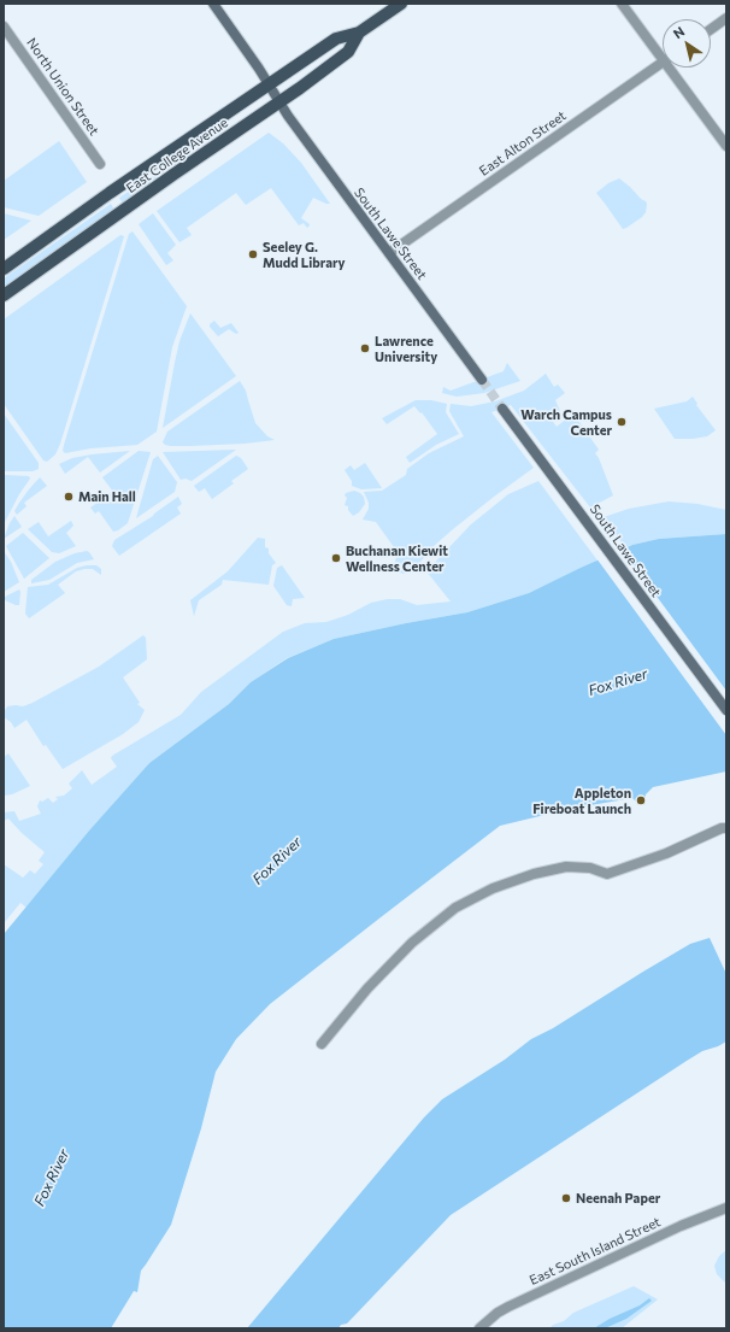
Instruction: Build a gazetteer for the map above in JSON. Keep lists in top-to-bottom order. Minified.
{"streets":{"main road":["East College Avenue","South Lawe Street"],"street":["North Union Street","East Alton Street","East South Island Street"]},"crossings":[["East Alton Street","South Lawe Street"],["East College Avenue","South Lawe Street"]],"water":["Fox River"],"places":["Seeley G. Mudd Library","Lawrence University","Warch Campus Center","Main Hall","Buchanan Kiewit Wellness Center","Appleton Fireboat Launch","Neenah Paper"],"north":"top left"}
